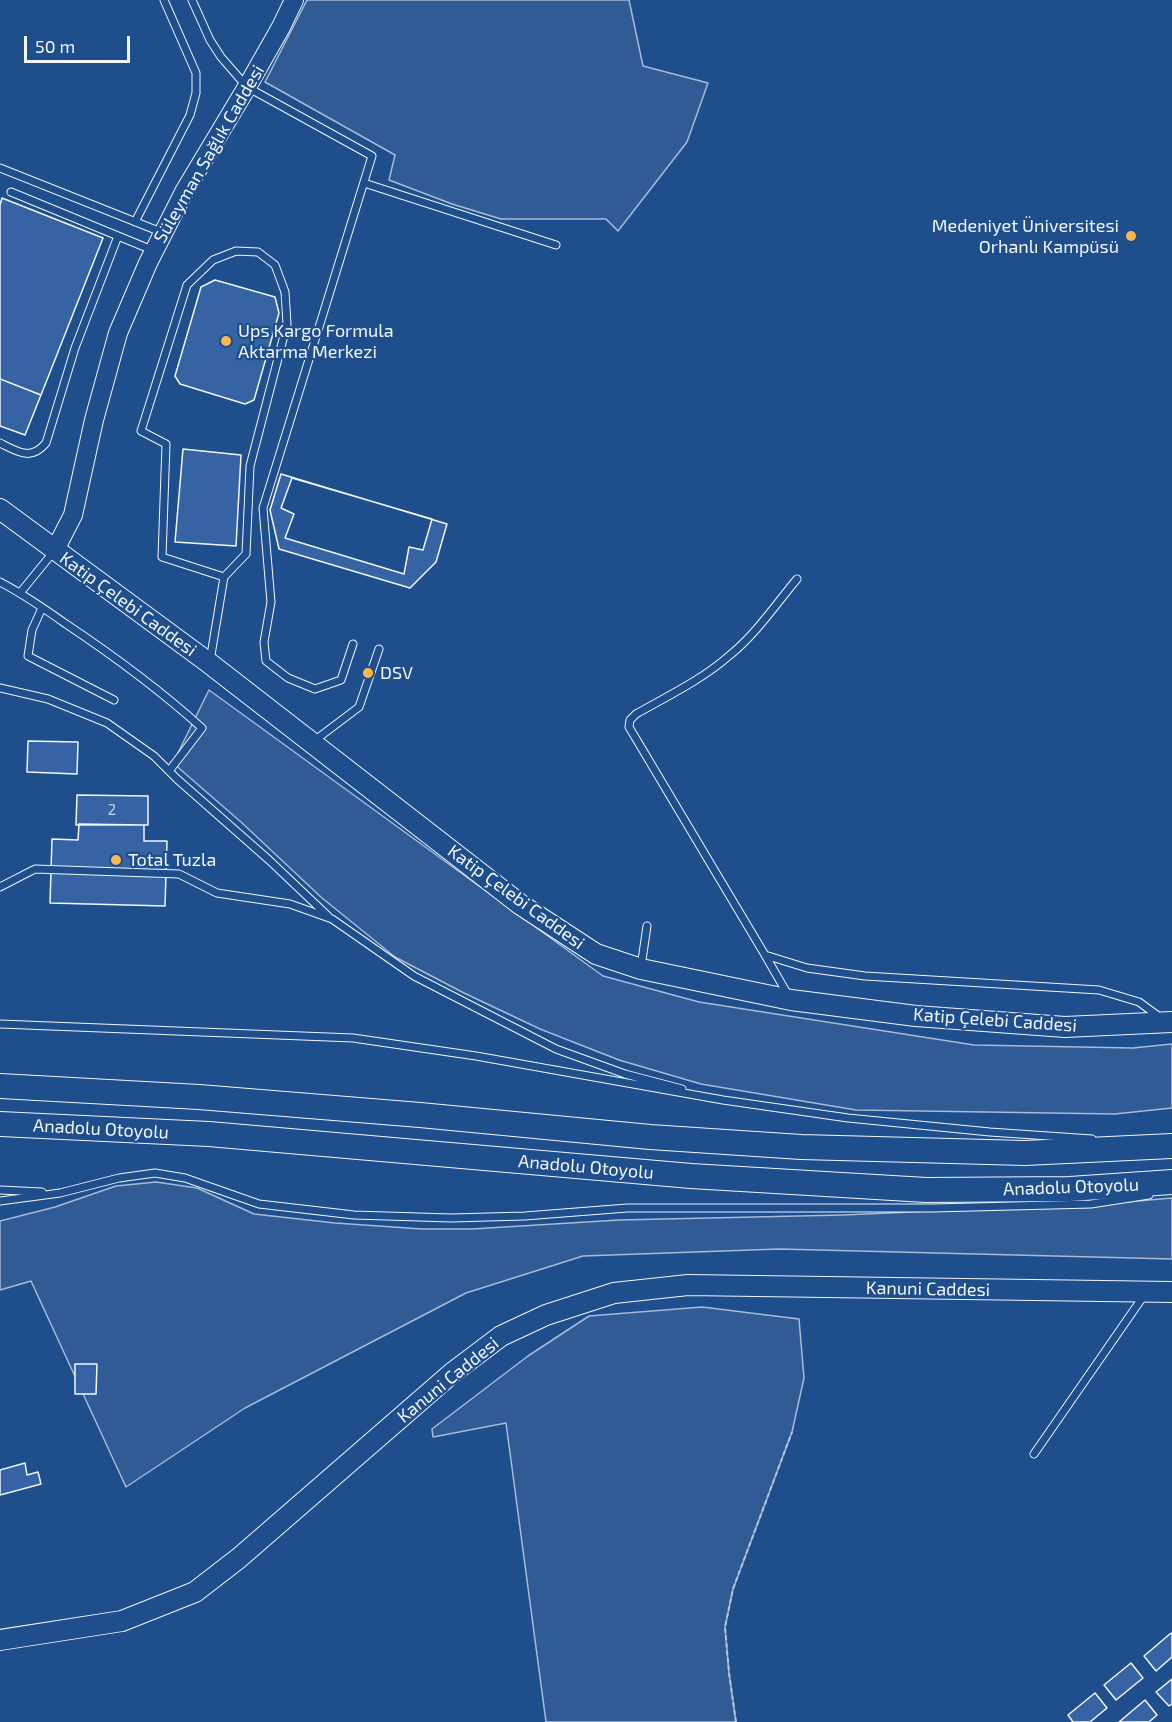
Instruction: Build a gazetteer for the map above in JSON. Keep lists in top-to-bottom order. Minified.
{"streets":{"highway":["Anadolu Otoyolu"],"main road":["Katip Çelebi Caddesi","Kanuni Caddesi"],"street":["Süleyman Sağlık Caddesi"]},"crossings":[["Süleyman Sağlık Caddesi","Katip Çelebi Caddesi"]],"places":["Medeniyet Üniversitesi Orhanlı Kampüsü","Ups Kargo Formula Aktarma Merkezi","DSV","Total Tuzla"],"house_numbers":["2"],"scale_bar":"50 m"}
